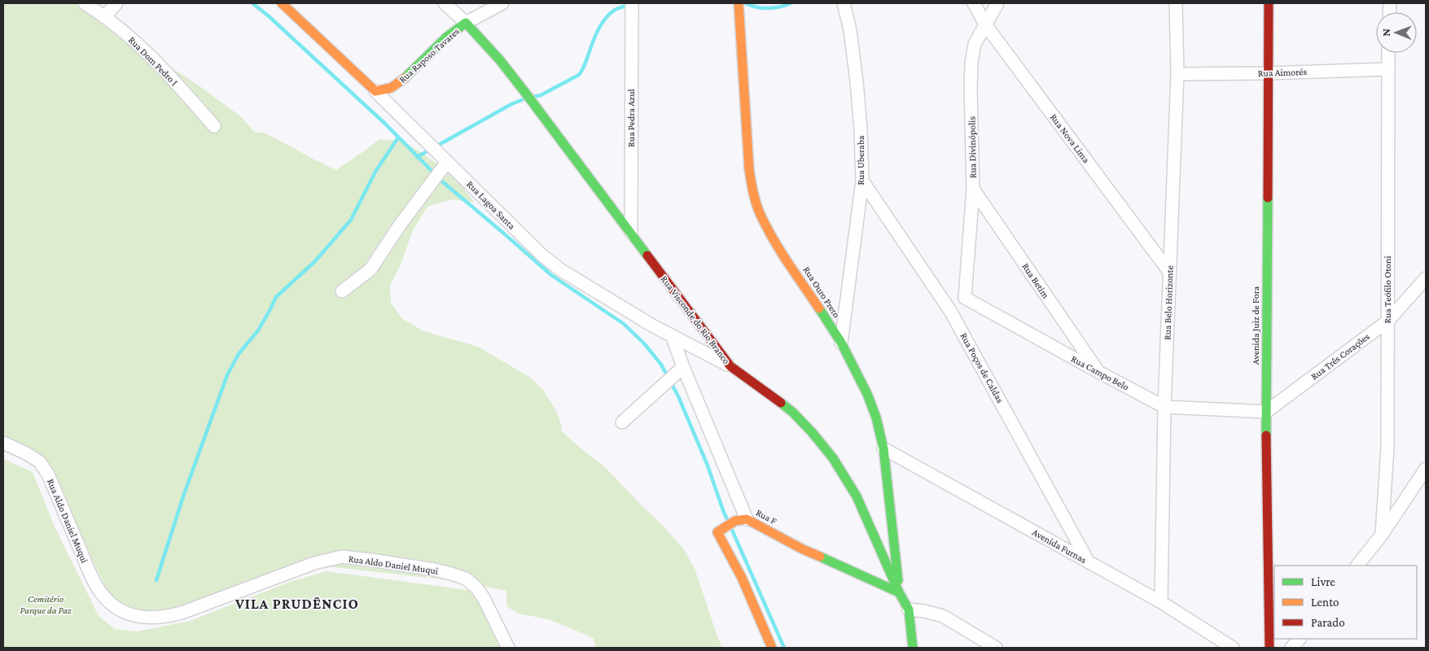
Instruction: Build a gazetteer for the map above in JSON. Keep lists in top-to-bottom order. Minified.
{"streets":{"street":["Rua Raposo Tavares","Rua Dom Pedro I","Rua Aimorés","Rua Pedra Azul","Rua Nova Lima","Rua Divinópolis","Rua Uberaba","Rua Lagoa Santa","Rua Betim","Rua Teófilo Otoni","Rua Ouro Preto","Rua Belo Horizonte","Rua Visconde do Rio Branco","Avenida Juiz de Fora","Rua Três Corações","Rua Poços de Caldas","Rua Campo Belo","Rua F","Rua Aldo Daniel Muqui","Avenida Furnas"]},"crossings":[["Rua Raposo Tavares","Rua Lagoa Santa"],["Rua Raposo Tavares","Rua Visconde do Rio Branco"],["Rua Aimorés","Rua Teófilo Otoni"],["Rua Aimorés","Rua Belo Horizonte"],["Rua Aimorés","Avenida Juiz de Fora"],["Rua Pedra Azul","Rua Visconde do Rio Branco"],["Rua Nova Lima","Rua Divinópolis"],["Rua Nova Lima","Rua Belo Horizonte"],["Rua Divinópolis","Rua Betim"],["Rua Divinópolis","Rua Campo Belo"],["Rua Uberaba","Rua Ouro Preto"],["Rua Uberaba","Rua Poços de Caldas"],["Rua Lagoa Santa","Rua Visconde do Rio Branco"],["Rua Betim","Rua Campo Belo"],["Rua Teófilo Otoni","Rua Três Corações"],["Rua Ouro Preto","Rua Visconde do Rio Branco"],["Rua Ouro Preto","Rua F"],["Rua Ouro Preto","Avenida Furnas"],["Rua Belo Horizonte","Rua Campo Belo"],["Rua Belo Horizonte","Avenida Furnas"],["Rua Visconde do Rio Branco","Rua F"],["Avenida Juiz de Fora","Rua Três Corações"],["Avenida Juiz de Fora","Rua Campo Belo"],["Rua Três Corações","Rua Campo Belo"],["Rua Poços de Caldas","Avenida Furnas"]],"districts":["VILA PRUDÊNCIO"],"parks":["Cemitério Parque da Paz"],"legend":["Livre","Lento","Parado"],"north":"left"}
